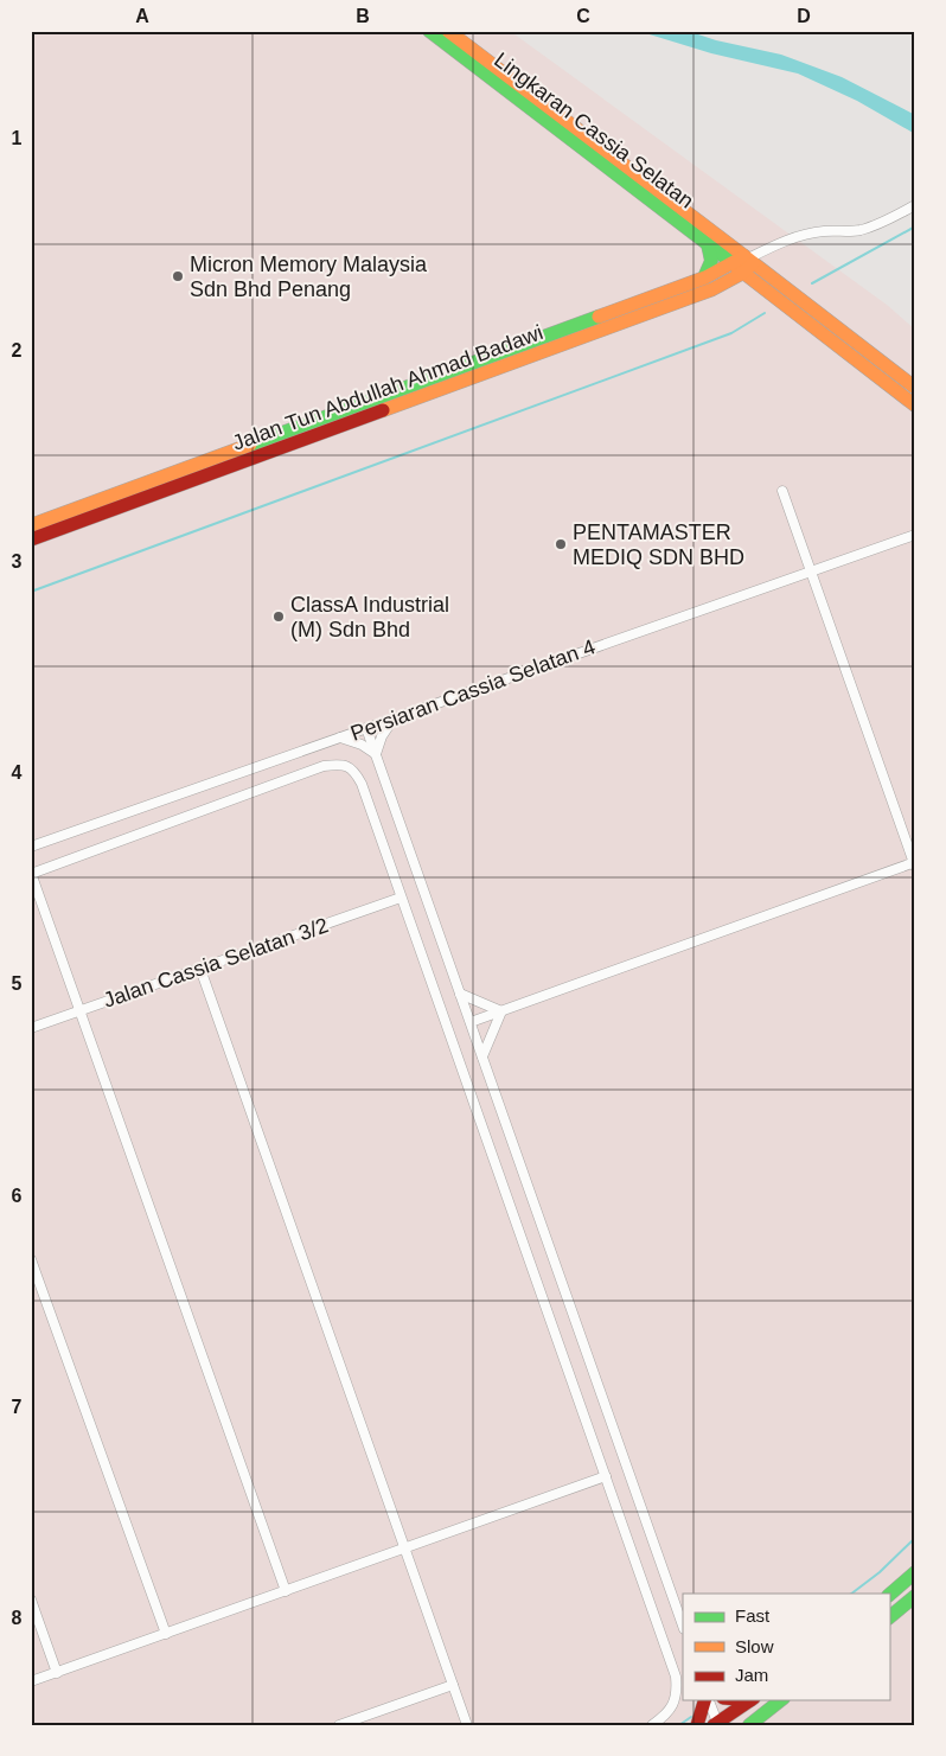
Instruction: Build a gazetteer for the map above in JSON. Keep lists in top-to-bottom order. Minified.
{"streets":{"main road":["Lingkaran Cassia Selatan","Jalan Tun Abdullah Ahmad Badawi"],"street":["Persiaran Cassia Selatan 4","Jalan Cassia Selatan 3/2"]},"crossings":[["Lingkaran Cassia Selatan","Jalan Tun Abdullah Ahmad Badawi"]],"places":["Micron Memory Malaysia Sdn Bhd Penang","PENTAMASTER MEDIQ SDN BHD","ClassA Industrial (M) Sdn Bhd"],"legend":["Fast","Slow","Jam"],"grid":{"columns":["A","B","C","D"],"rows":["1","2","3","4","5","6","7","8"]}}
